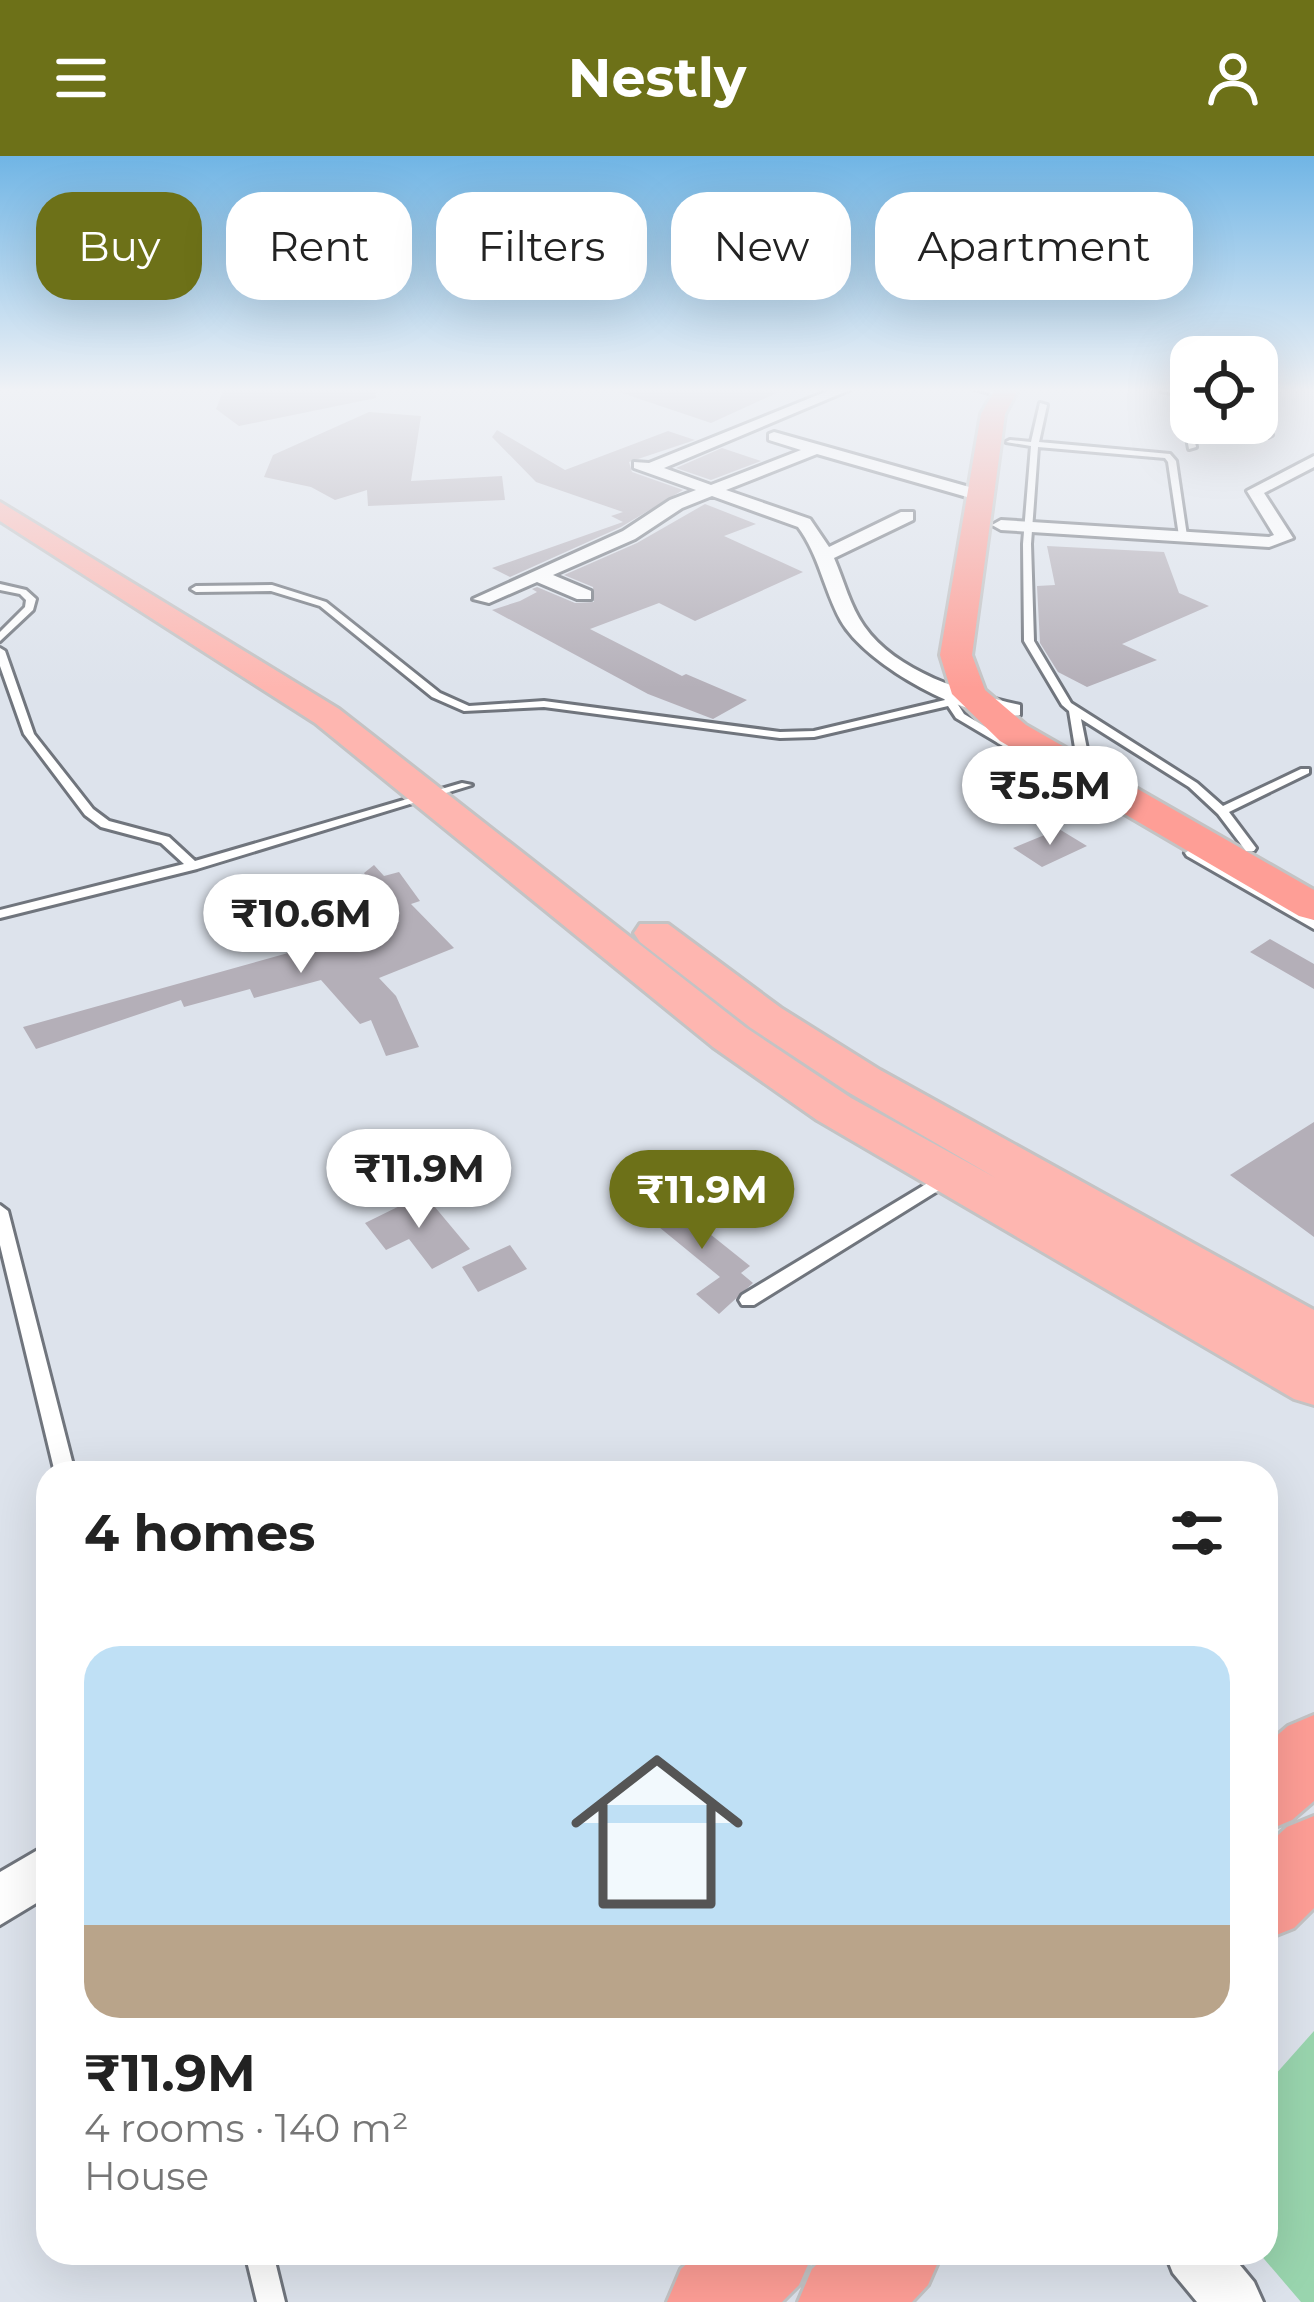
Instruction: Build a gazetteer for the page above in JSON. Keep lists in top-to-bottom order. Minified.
{"page":{"header":"Nestly","chip":["Buy","Rent","Filters","New","Apartment"],"price":["₹5.5M","₹10.6M","₹11.9M","₹11.9M"],"heading":"4 homes","list":[{"name":"₹11.9M","note":"4 rooms · 140 m² · House"}]}}
